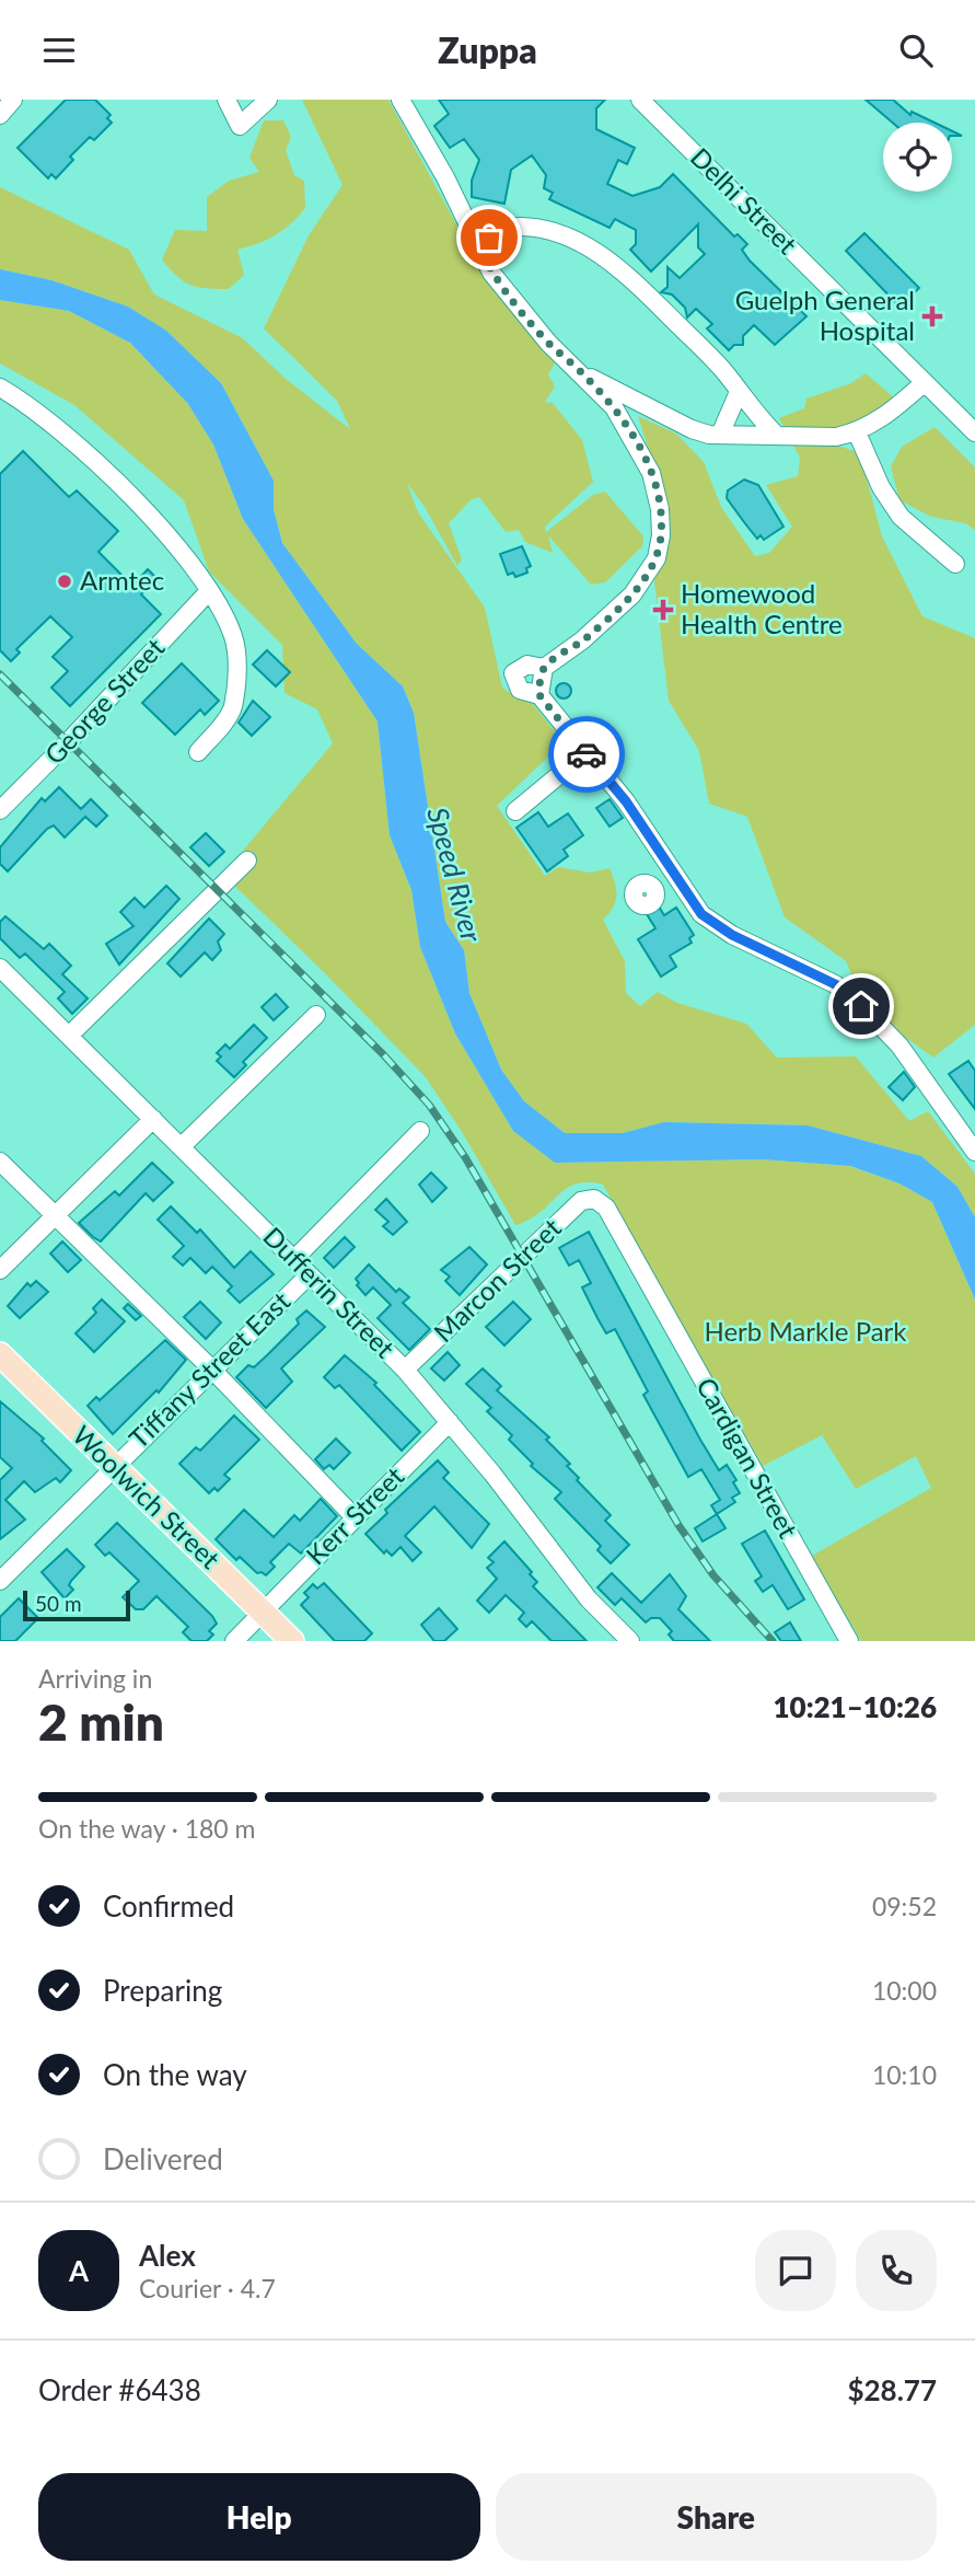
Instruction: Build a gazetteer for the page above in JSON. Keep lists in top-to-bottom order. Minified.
{"streets":{"main road":["Woolwich Street"],"street":["Delhi Street","George Street","Marcon Street","Dufferin Street","Tiffany Street East","Cardigan Street","Kerr Street"]},"crossings":[["Marcon Street","Dufferin Street"],["Marcon Street","Cardigan Street"],["Dufferin Street","Tiffany Street East"],["Dufferin Street","Kerr Street"],["Tiffany Street East","Woolwich Street"],["Woolwich Street","Kerr Street"]],"water":["Speed River"],"parks":["Herb Markle Park"],"places":{"health":["Guelph General Hospital","Homewood Health Centre"],"other":["Armtec"]},"scale_bar":"50 m","page":{"header":"Zuppa","scale":"50 m","heading":["2 min","Arriving in","10:21–10:26"],"panel":["Alex","Courier · 4.7","Order #6438","$28.77"],"bar":"On the way · 180 m","list":[["Confirmed","09:52"],["Preparing","10:00"],["On the way","10:10"],"Delivered"],"round":"A","buttons":["Help","Share"]}}
